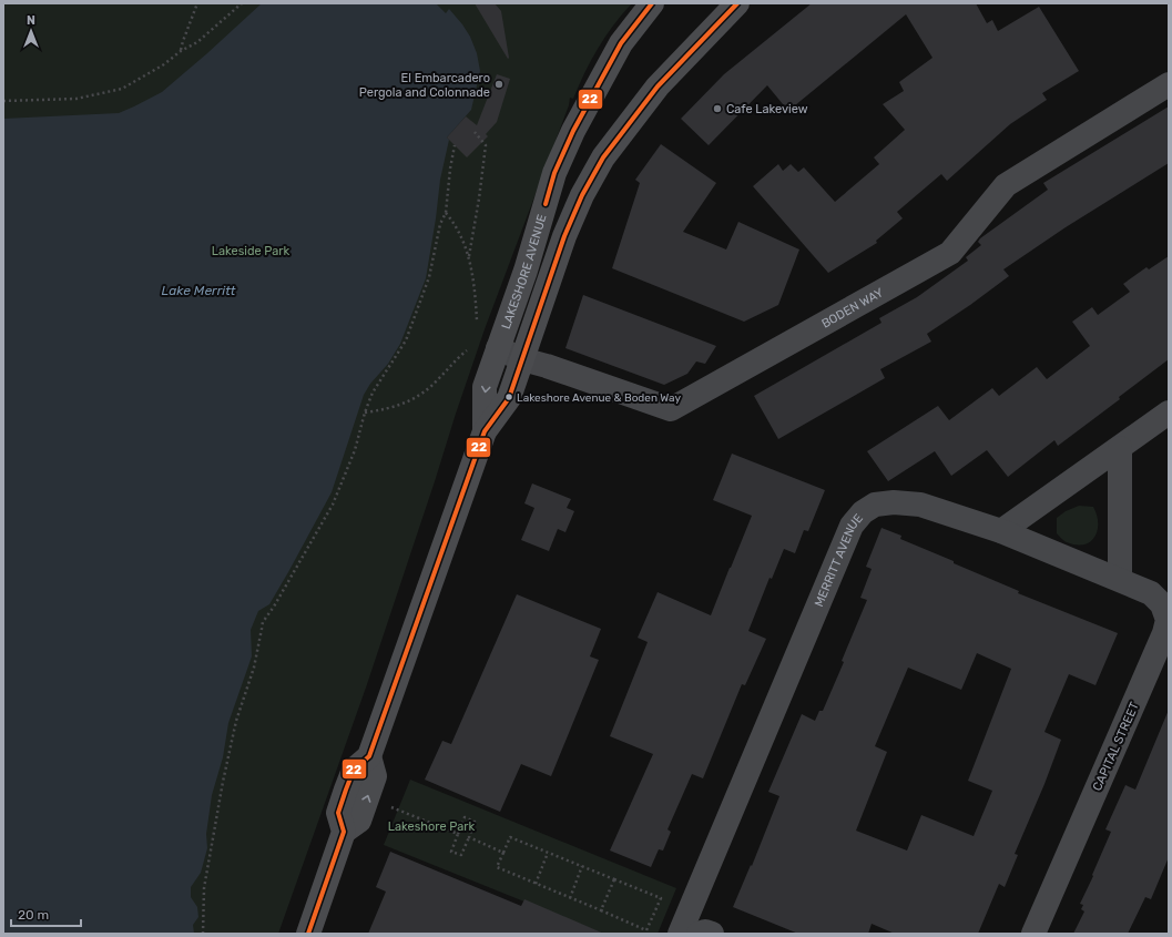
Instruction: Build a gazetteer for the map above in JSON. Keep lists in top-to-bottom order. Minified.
{"streets":{"main road":["LAKESHORE AVENUE"],"street":["BODEN WAY","MERRITT AVENUE","CAPITAL STREET"]},"crossings":[["LAKESHORE AVENUE","BODEN WAY"],["MERRITT AVENUE","CAPITAL STREET"]],"water":["Lake Merritt"],"parks":["Lakeside Park","Lakeshore Park"],"places":["El Embarcadero Pergola and Colonnade","Cafe Lakeview","Lakeshore Avenue & Boden Way"],"lines":["transit line 22"],"scale_bar":"20 m","north":"top"}
